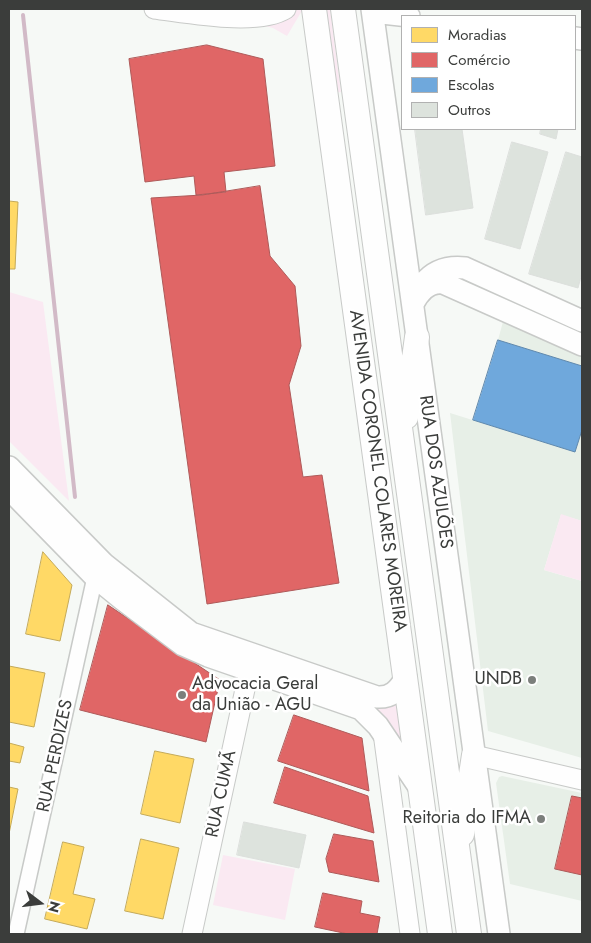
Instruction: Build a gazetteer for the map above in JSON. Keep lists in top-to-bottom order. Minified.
{"streets":{"main road":["AVENIDA CORONEL COLARES MOREIRA","RUA DOS AZULÕES"],"street":["RUA PERDIZES","RUA CUMÃ"]},"places":["UNDB","Advocacia Geral da União - AGU","Reitoria do IFMA"],"legend":["Moradias","Comércio","Escolas","Outros"],"north":"right"}
